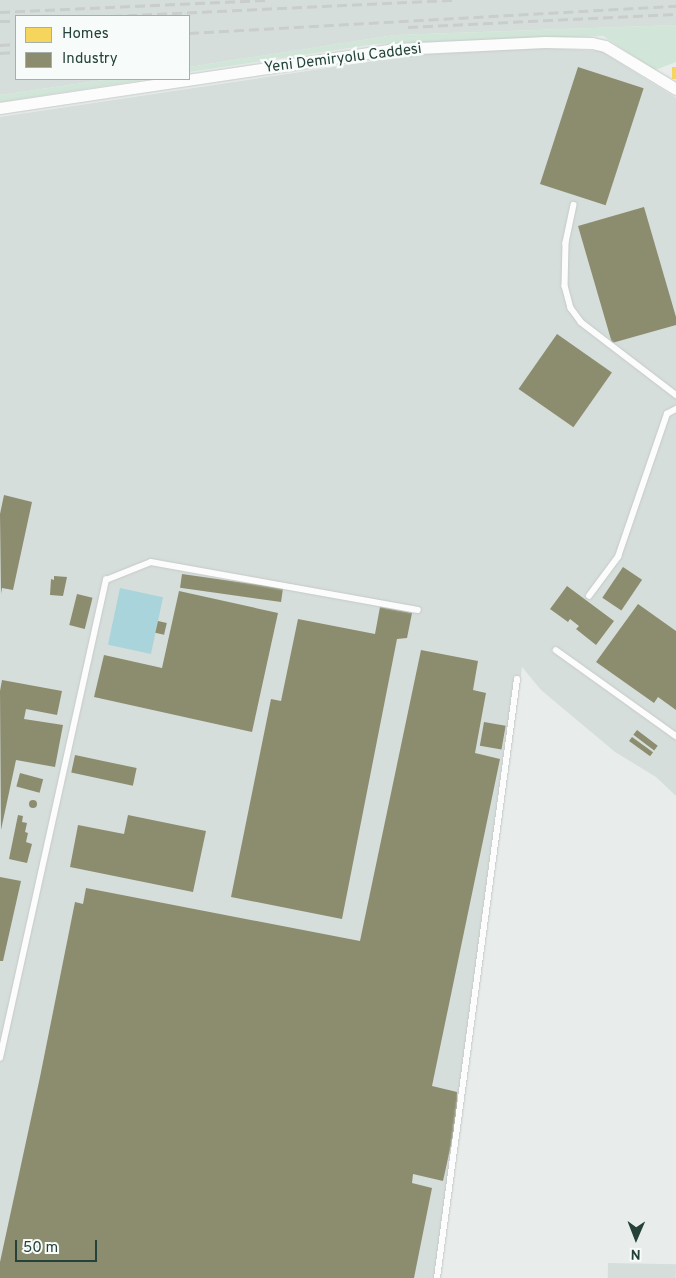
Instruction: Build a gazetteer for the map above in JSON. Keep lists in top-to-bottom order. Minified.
{"streets":{"street":["Yeni Demiryolu Caddesi"]},"legend":["Homes","Industry"],"scale_bar":"50 m","north":"bottom"}
